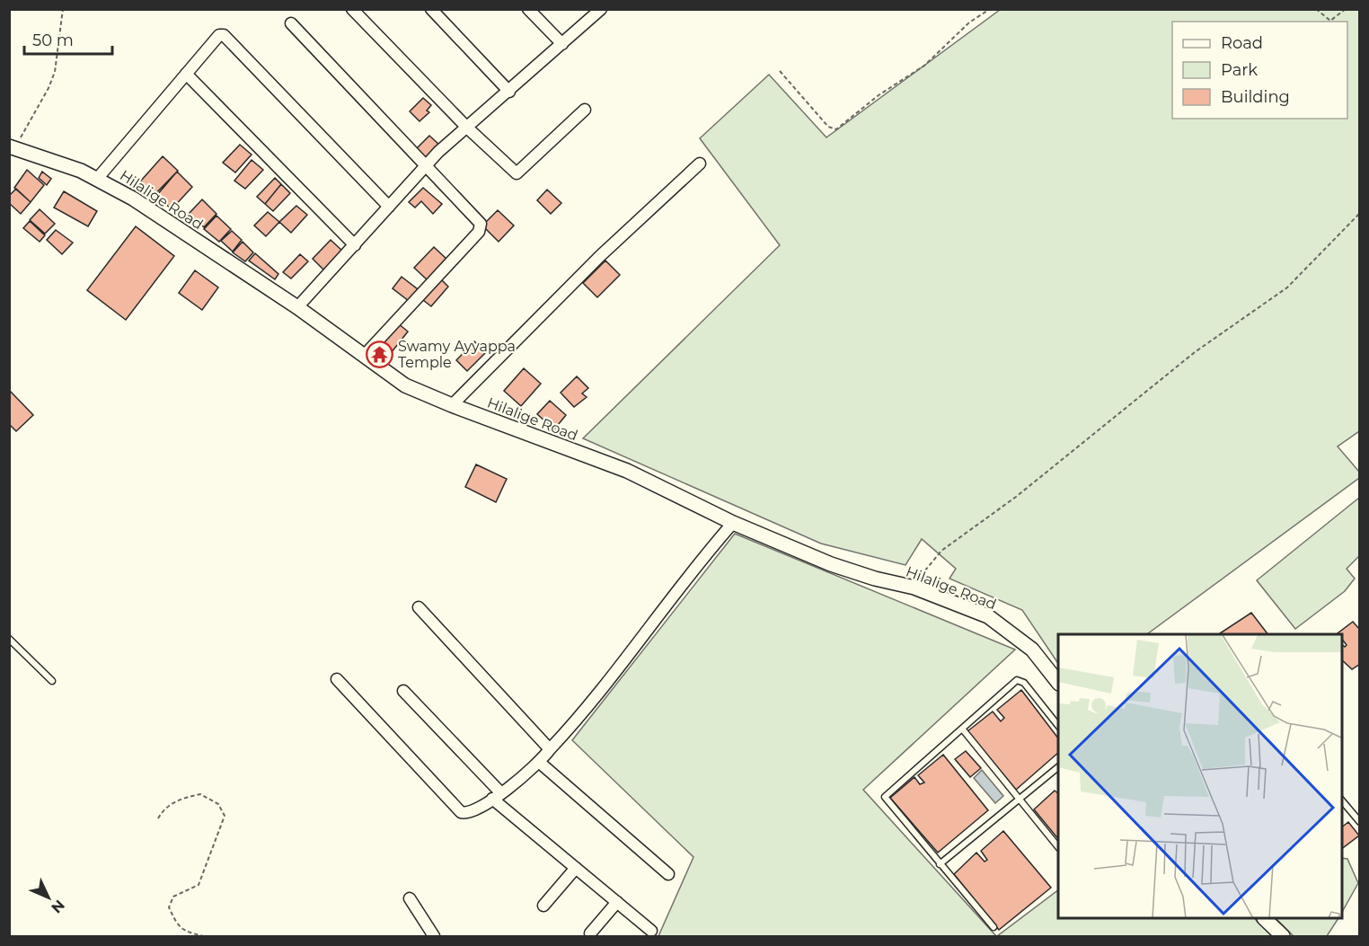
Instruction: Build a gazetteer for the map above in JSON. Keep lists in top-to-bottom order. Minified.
{"streets":{"street":["Hilalige Road"]},"places":{"temple":["Swamy Ayyappa Temple"]},"legend":["Road","Park","Building"],"scale_bar":"50 m","north":"bottom right"}
